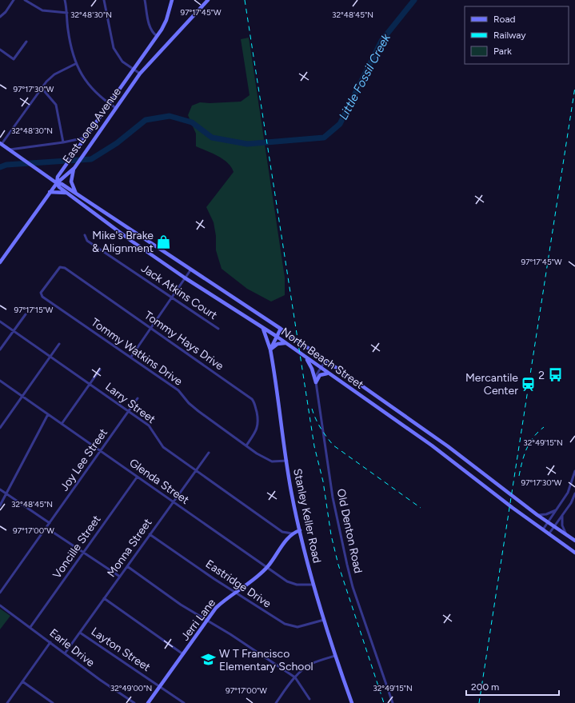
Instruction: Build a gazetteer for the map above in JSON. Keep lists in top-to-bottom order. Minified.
{"streets":{"main road":["East Long Avenue","North Beach Street","Stanley Keller Road","Jerri Lane"],"street":["Jack Atkins Court","Tommy Hays Drive","Tommy Watkins Drive","Larry Street","Joy Lee Street","Glenda Street","Old Denton Road","Voncille Street","Monna Street","Eastridge Drive","Earle Drive","Layton Street"]},"crossings":[["East Long Avenue","North Beach Street"],["Tommy Hays Drive","Tommy Watkins Drive"],["Tommy Watkins Drive","Stanley Keller Road"],["North Beach Street","Stanley Keller Road"],["North Beach Street","Old Denton Road"],["Larry Street","Joy Lee Street"],["Larry Street","Monna Street"],["Larry Street","Jerri Lane"],["Joy Lee Street","Glenda Street"],["Glenda Street","Stanley Keller Road"],["Glenda Street","Voncille Street"],["Glenda Street","Monna Street"],["Glenda Street","Jerri Lane"],["Stanley Keller Road","Eastridge Drive"],["Voncille Street","Earle Drive"],["Monna Street","Eastridge Drive"],["Monna Street","Earle Drive"],["Monna Street","Layton Street"],["Eastridge Drive","Jerri Lane"],["Jerri Lane","Layton Street"]],"water":["Little Fossil Creek"],"places":{"shop":["Mike's Brake & Alignment"],"bus stop":["2"],"station":["Mercantile Center"],"school or university":["W T Francisco Elementary School"]},"legend":["Road","Railway","Park"],"scale_bar":"200 m","coordinates":["97°17'45\"W","32°48'30\"N","32°48'45\"N","97°17'30\"W","97°17'15\"W","32°49'15\"N","97°17'00\"W","32°49'00\"N"]}
